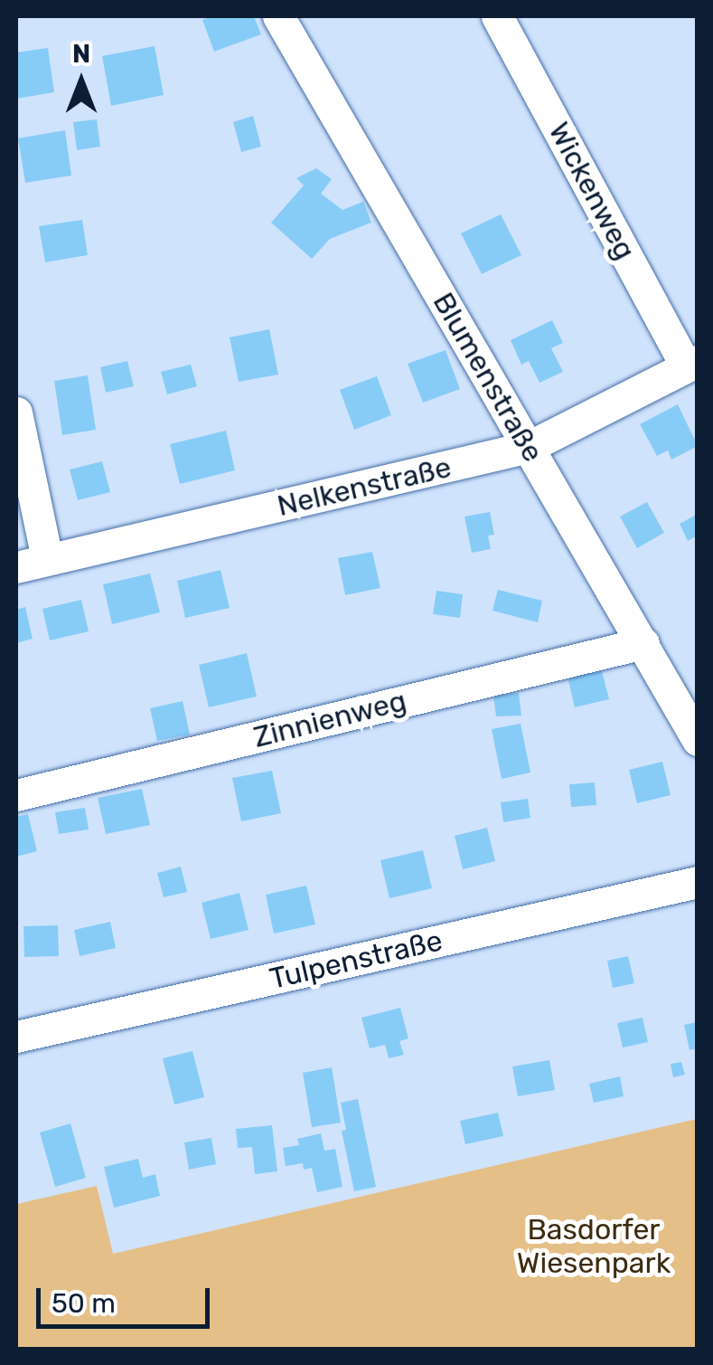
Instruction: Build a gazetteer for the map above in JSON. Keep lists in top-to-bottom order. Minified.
{"streets":{"street":["Wickenweg","Blumenstraße","Nelkenstraße","Zinnienweg","Tulpenstraße"]},"crossings":[["Wickenweg","Nelkenstraße"],["Blumenstraße","Nelkenstraße"],["Blumenstraße","Zinnienweg"]],"parks":["Basdorfer Wiesenpark"],"scale_bar":"50 m","north":"top"}
